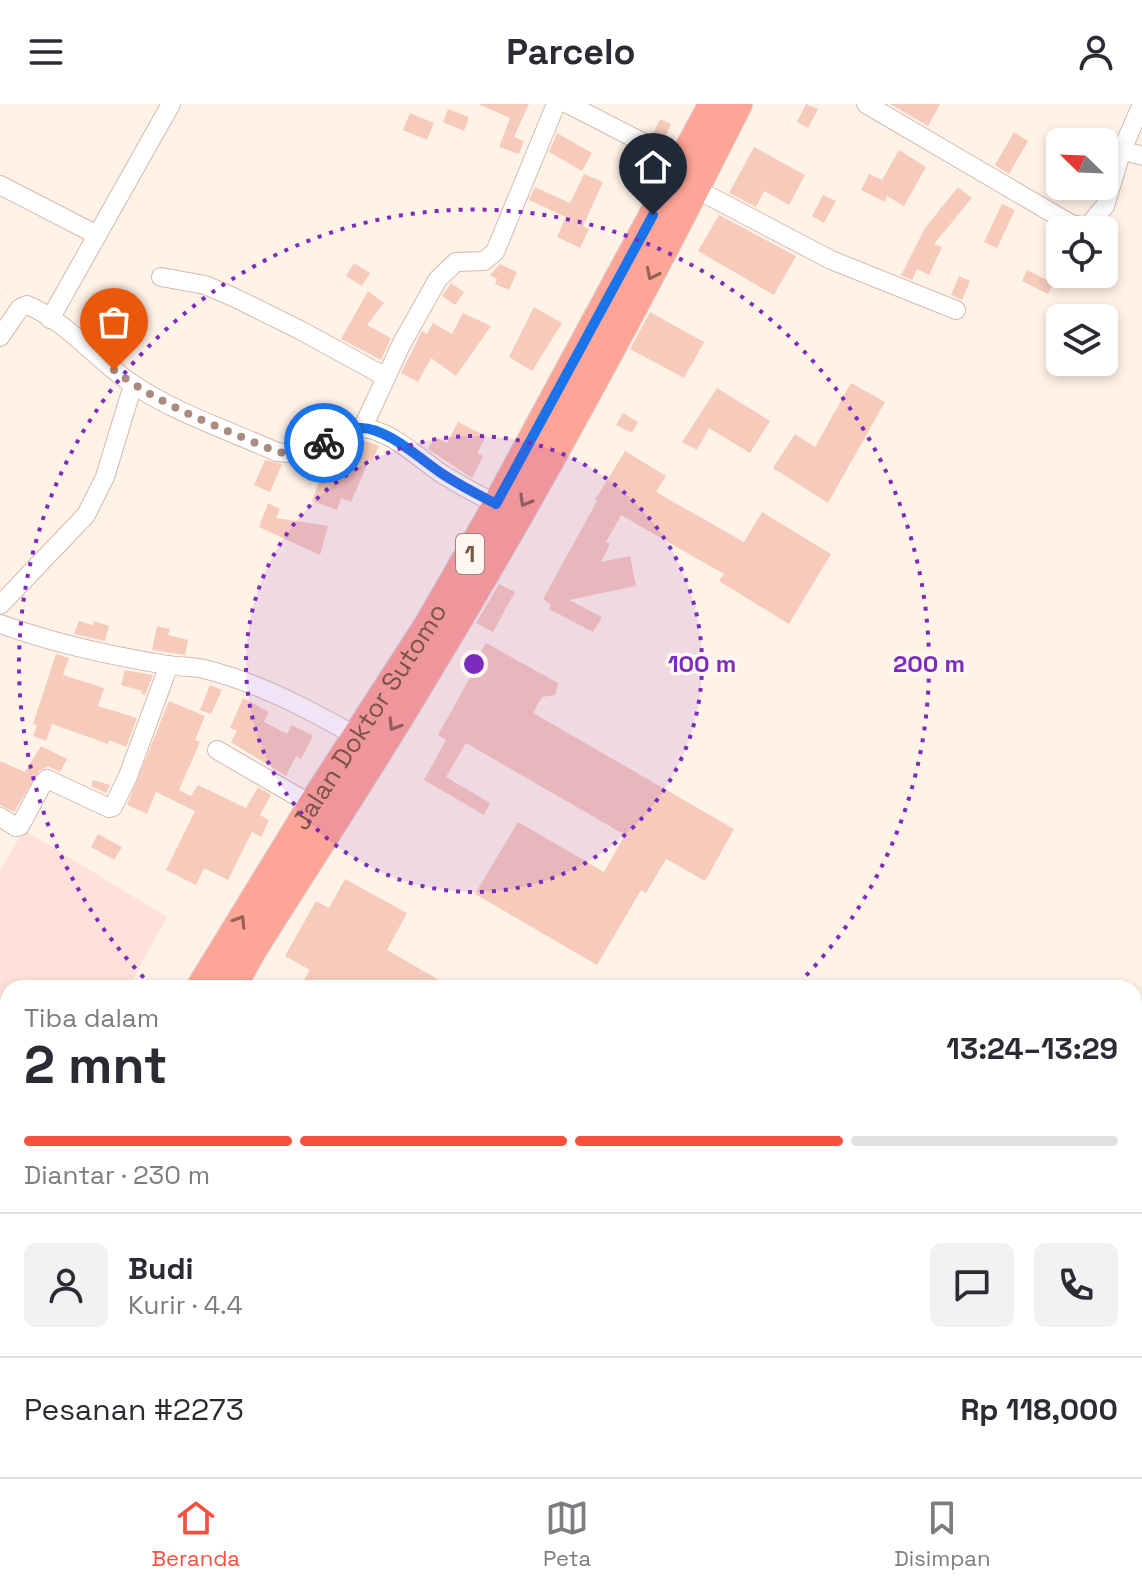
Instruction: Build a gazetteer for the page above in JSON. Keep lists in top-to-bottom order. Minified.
{"streets":{"highway":["1","Jalan Doktor Sutomo"]},"north":"top left","page":{"header":"Parcelo","heading":["2 mnt","Tiba dalam","13:24–13:29"],"panel":["Budi","Kurir · 4.4","Pesanan #2273","Rp 118,000"],"bar":"Diantar · 230 m","tabs":["Beranda","Peta","Disimpan"]},"rings":["100 m","200 m"]}
